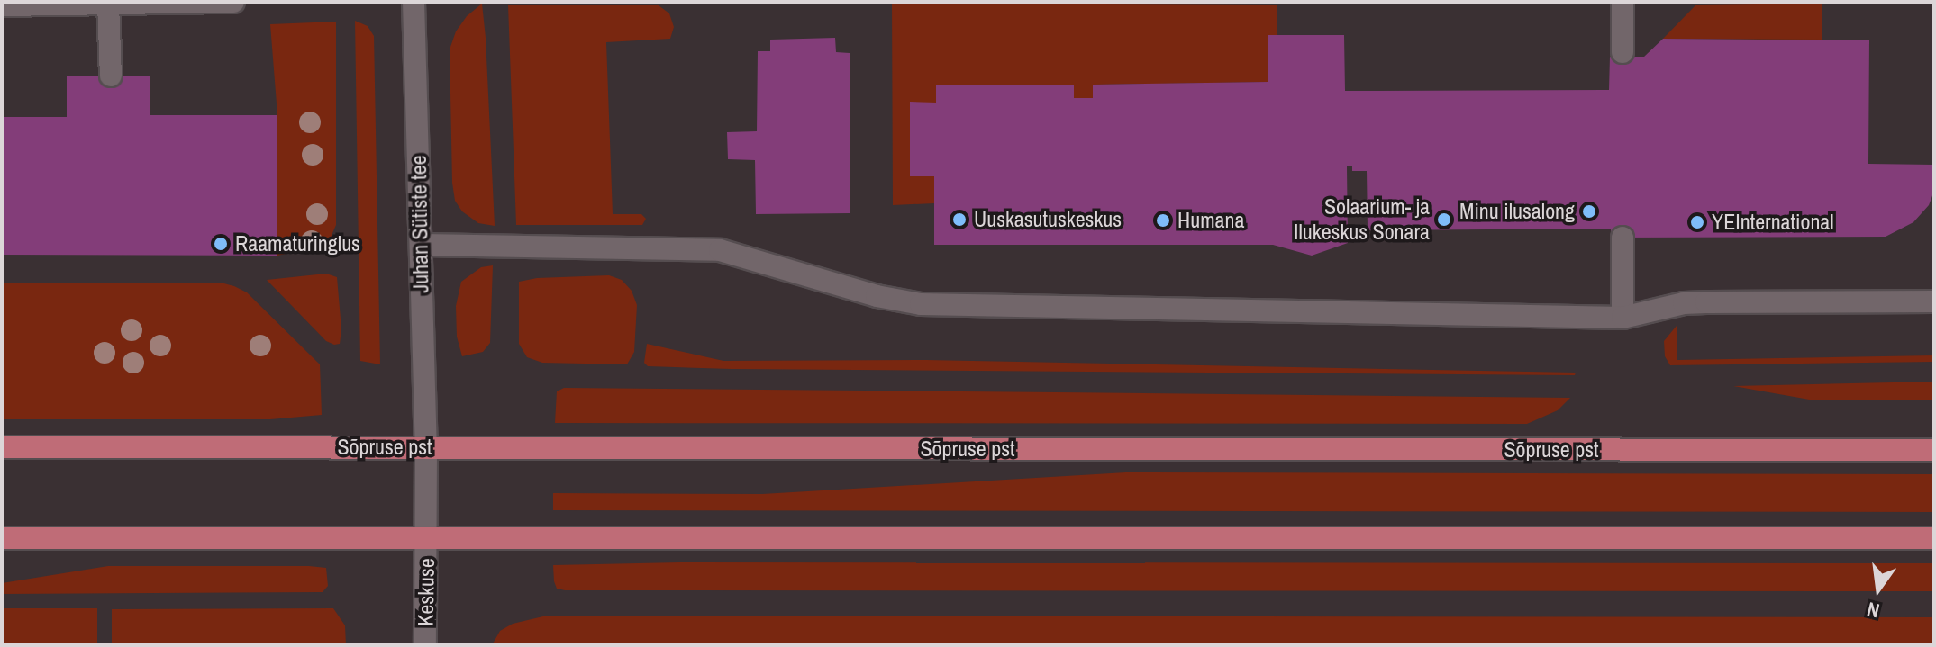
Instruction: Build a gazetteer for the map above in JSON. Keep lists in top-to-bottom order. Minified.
{"streets":{"main road":["Sõpruse pst"],"street":["Juhan Sütiste tee","Keskuse"]},"crossings":[["Juhan Sütiste tee","Sõpruse pst"],["Juhan Sütiste tee","Keskuse"]],"places":["Minu ilusalong","Uuskasutuskeskus","Solaarium- ja Ilukeskus Sonara","Humana","YEInternational","Raamaturinglus"],"north":"bottom"}
